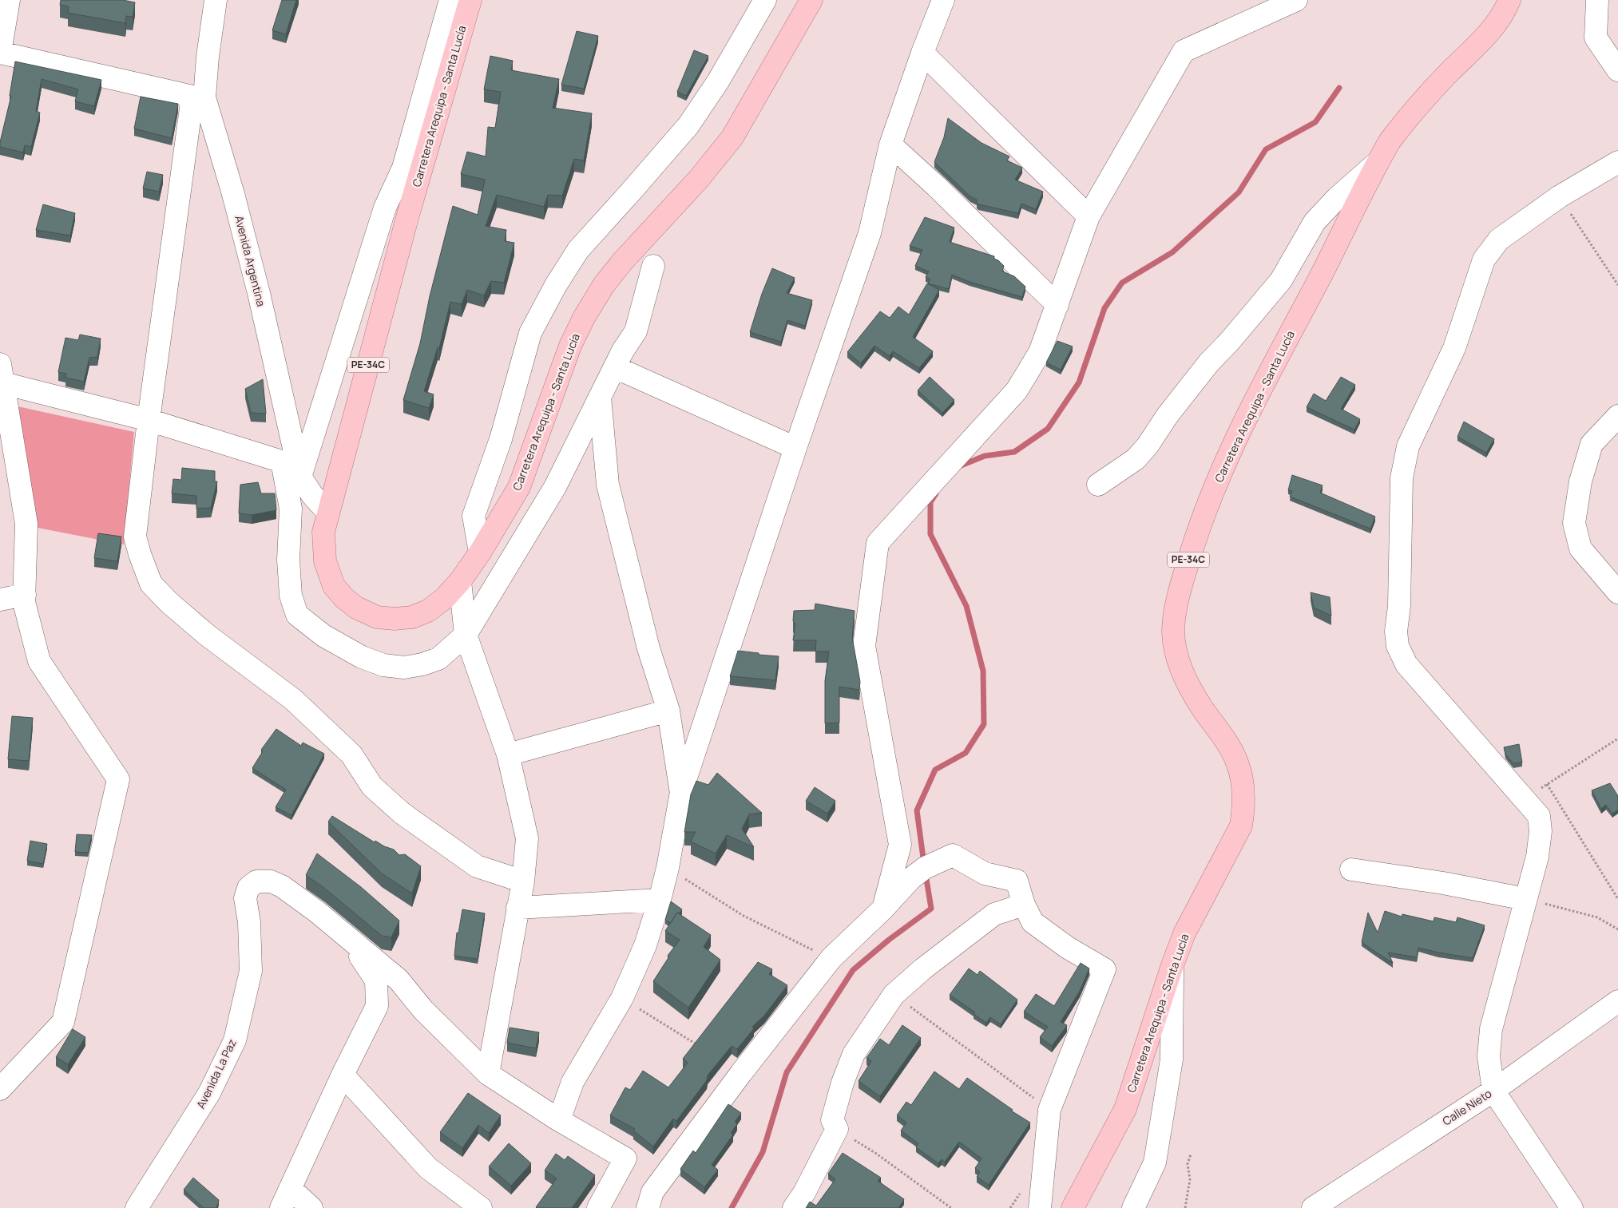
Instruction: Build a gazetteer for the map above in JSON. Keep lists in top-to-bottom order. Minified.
{"streets":{"main road":["Carretera Arequipa - Santa Lucía","PE-34C"],"street":["Avenida Argentina","Avenida La Paz","Calle Nieto"]},"crossings":[["Carretera Arequipa - Santa Lucía","Avenida Argentina"]]}
